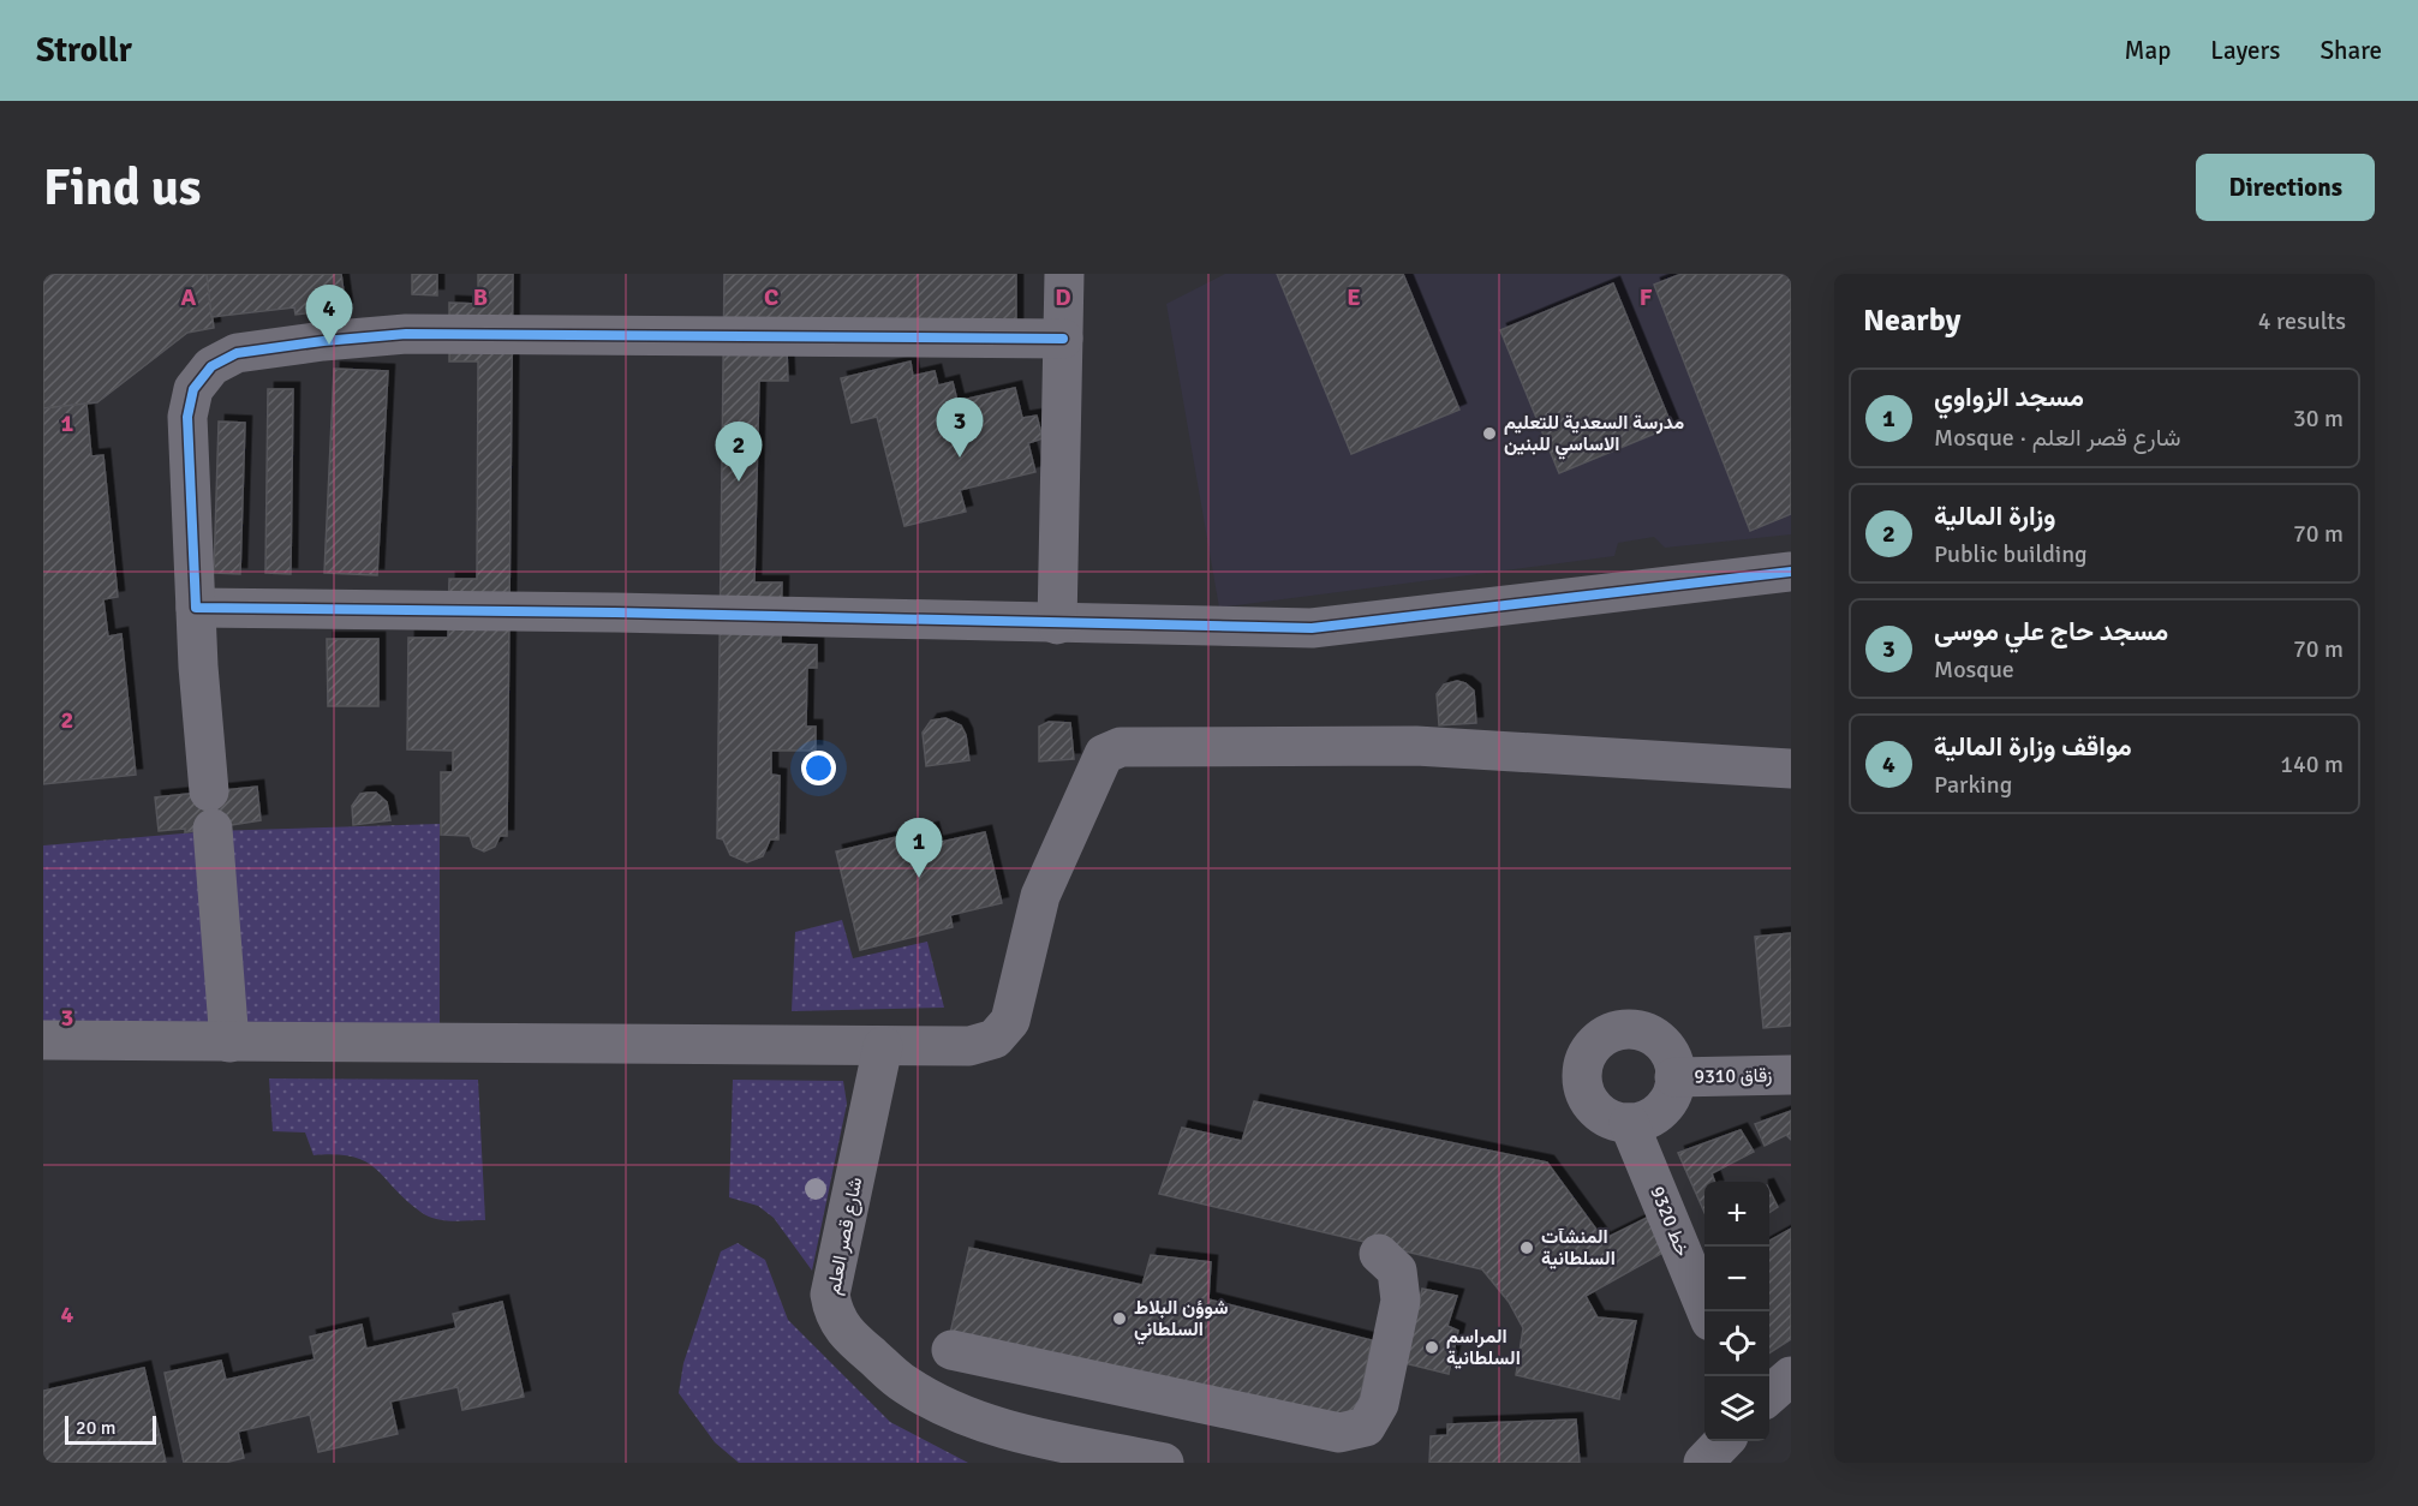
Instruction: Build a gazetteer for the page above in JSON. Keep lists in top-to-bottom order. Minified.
{"streets":{"street":["زقاق 9310","9320 خط","شارع قصر العلم"]},"crossings":[["زقاق 9310","9320 خط"]],"places":["مدرسة السعدية للتعليم الاساسي للبنين","المنشآت السلطانية","شوؤن البلاط السلطاني","المراسم السلطانية"],"scale_bar":"20 m","page":{"header":"Strollr","nav":["Map","Layers","Share"],"buttons":"Directions","title":"Find us","heading":["Nearby","4 results"],"pins":["4","3","2","1"],"list":[{"mark":"1","name":"مسجد الزواوي","note":"Mosque · شارع قصر العلم","value":"30 m"},{"mark":"2","name":"وزارة المالية","note":"Public building","value":"70 m"},{"mark":"3","name":"مسجد حاج علي موسى","note":"Mosque","value":"70 m"},{"mark":"4","name":"َمواقف وزارة المالية","note":"Parking","value":"140 m"}],"map_buttons":["+","−"],"scale":"20 m"},"grid":{"columns":["A","B","C","D","E","F"],"rows":["1","2","3","4"]}}
